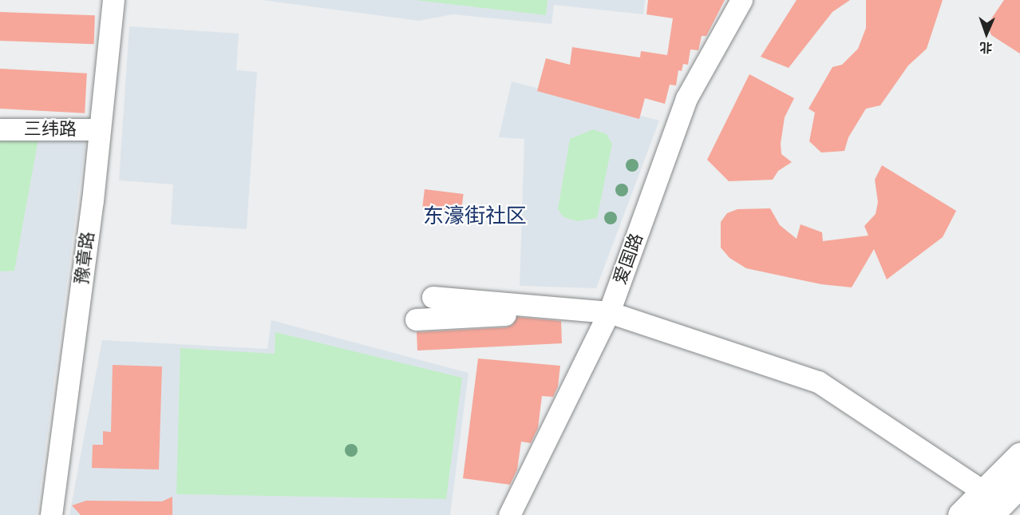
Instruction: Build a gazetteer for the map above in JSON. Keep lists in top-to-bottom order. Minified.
{"streets":{"street":["三纬路","豫章路","爱国路"]},"crossings":[["三纬路","豫章路"]],"districts":["东濠街社区"],"north":"bottom"}
